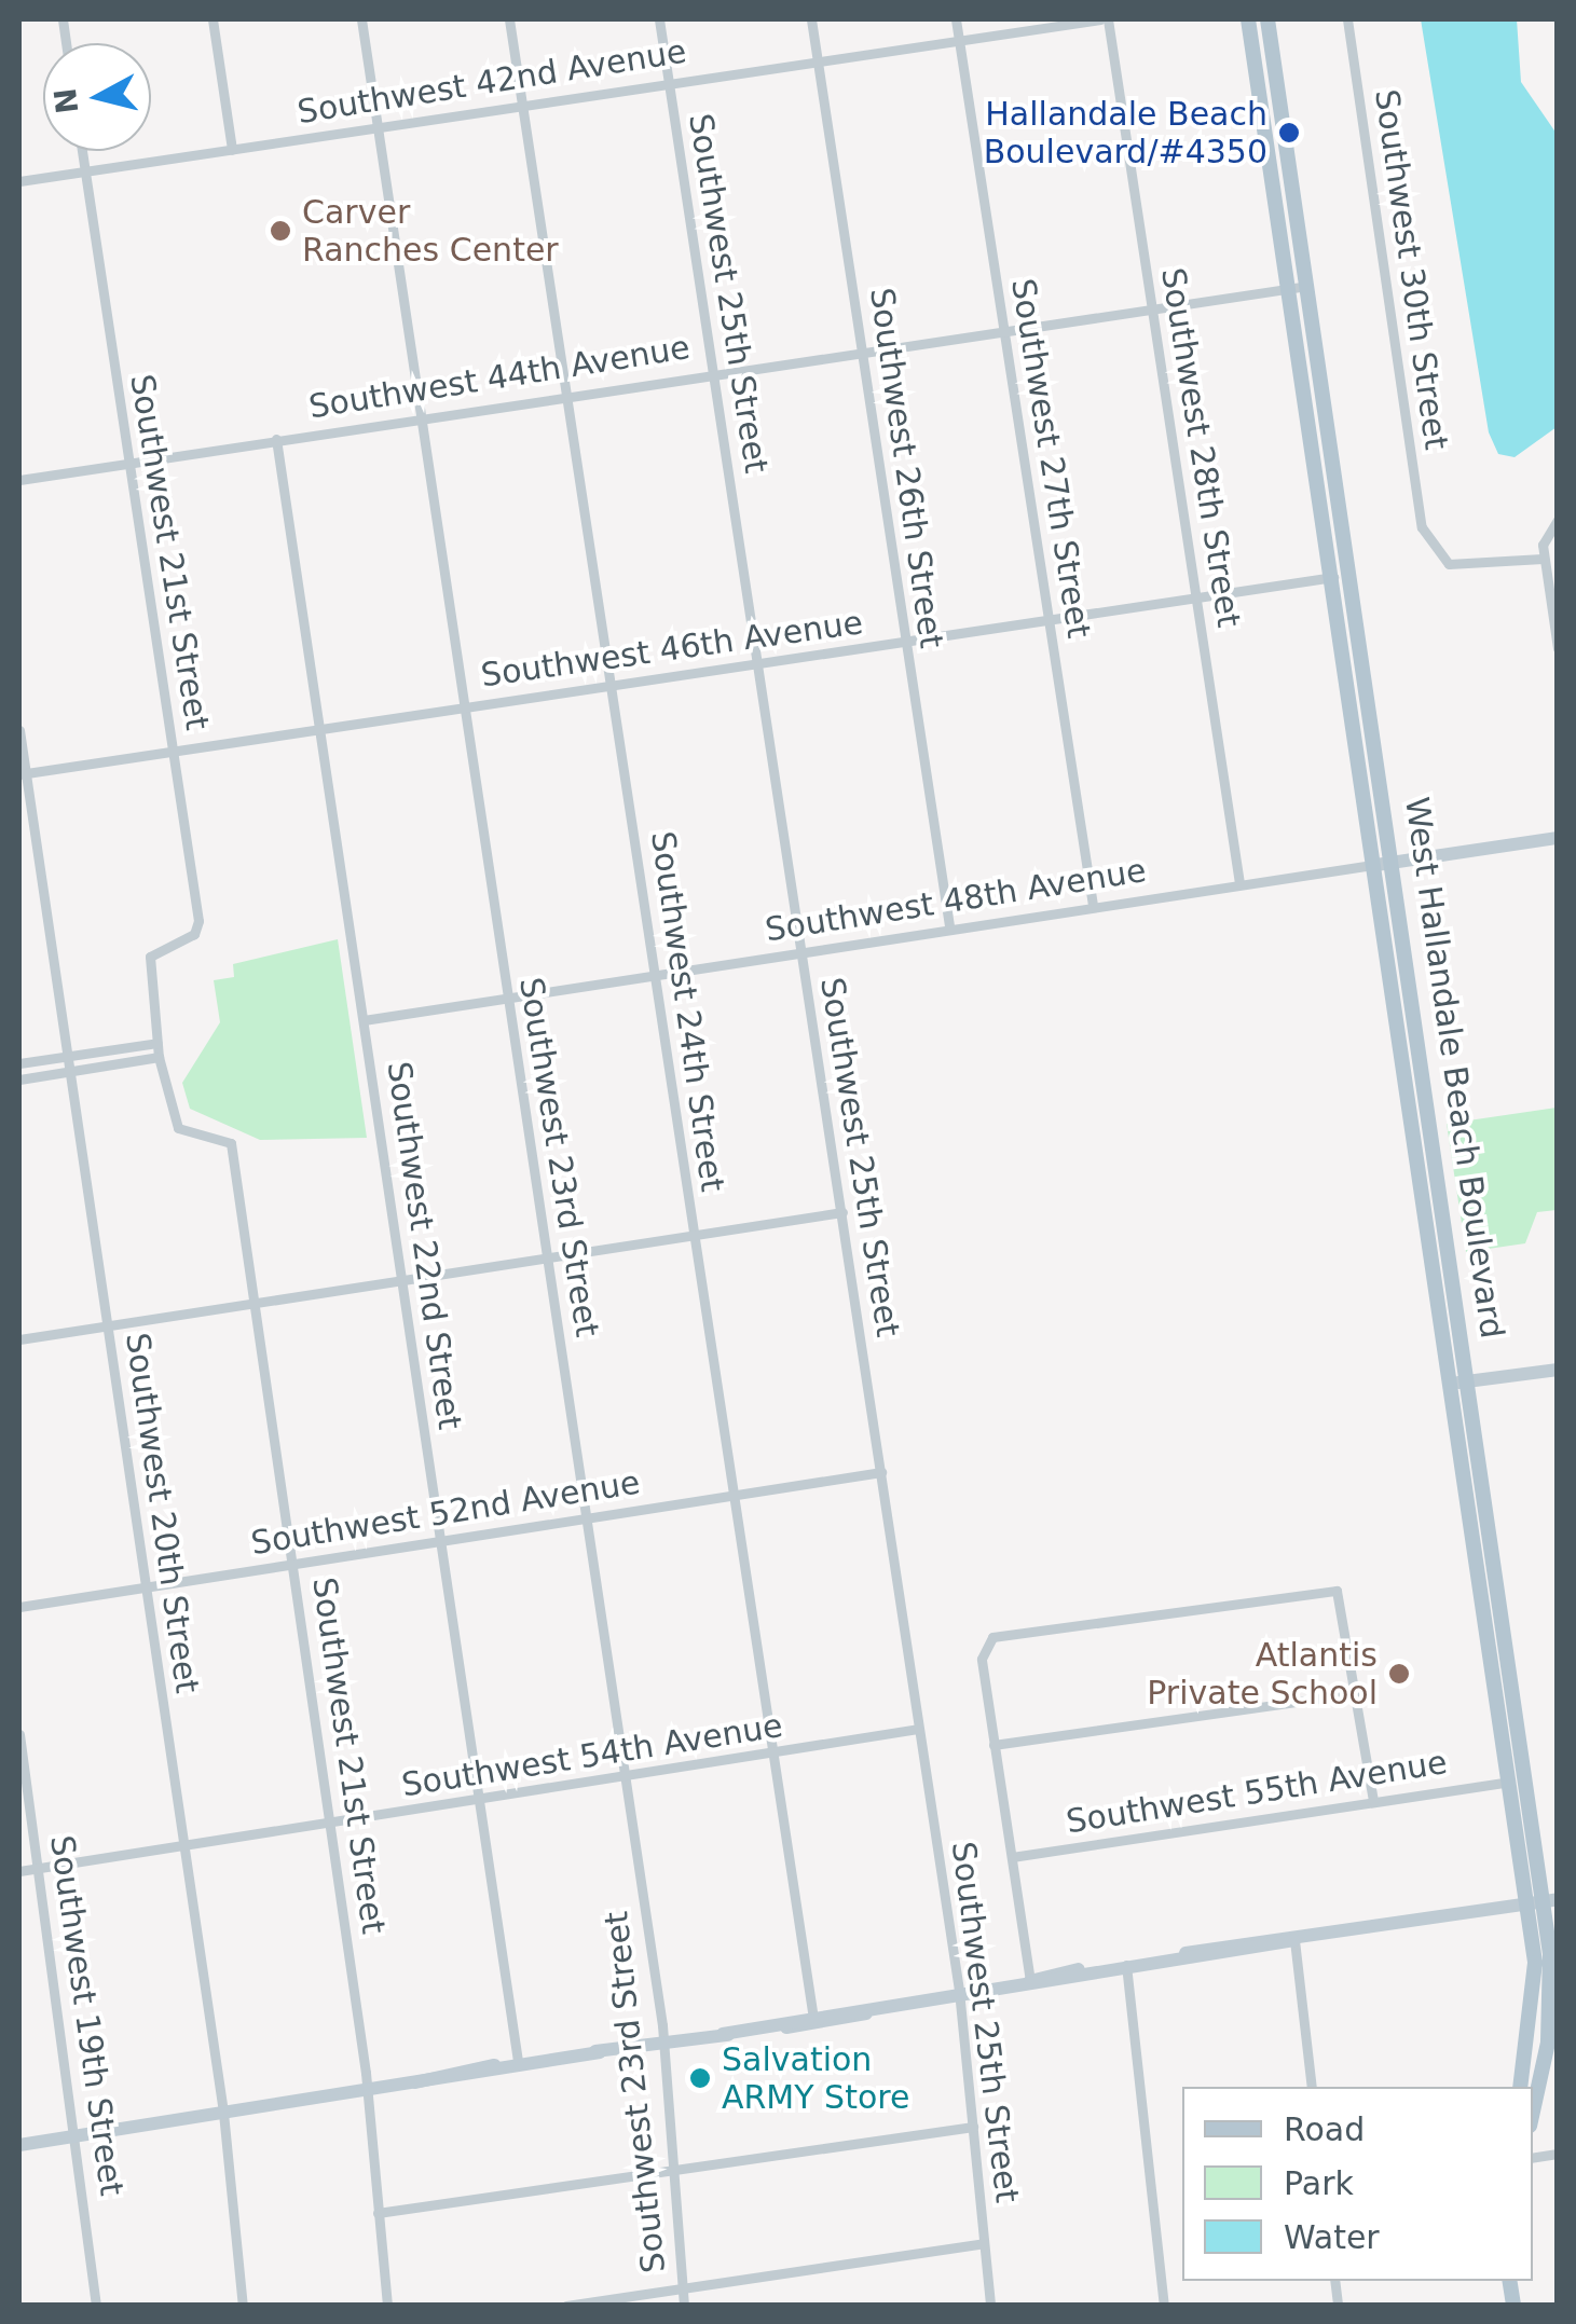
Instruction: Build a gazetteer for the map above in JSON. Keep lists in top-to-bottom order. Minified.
{"streets":{"main road":["West Hallandale Beach Boulevard"],"street":["Southwest 42nd Avenue","Southwest 30th Street","Southwest 25th Street","Southwest 44th Avenue","Southwest 28th Street","Southwest 27th Street","Southwest 26th Street","Southwest 21st Street","Southwest 46th Avenue","Southwest 48th Avenue","Southwest 24th Street","Southwest 23rd Street","Southwest 22nd Street","Southwest 20th Street","Southwest 52nd Avenue","Southwest 54th Avenue","Southwest 55th Avenue","Southwest 19th Street"]},"crossings":[["Southwest 42nd Avenue","Southwest 25th Street"],["Southwest 42nd Avenue","Southwest 28th Street"],["Southwest 42nd Avenue","Southwest 27th Street"],["Southwest 42nd Avenue","Southwest 26th Street"],["Southwest 42nd Avenue","Southwest 21st Street"],["Southwest 42nd Avenue","Southwest 24th Street"],["Southwest 42nd Avenue","Southwest 23rd Street"],["Southwest 25th Street","Southwest 44th Avenue"],["Southwest 25th Street","Southwest 46th Avenue"],["Southwest 25th Street","Southwest 48th Avenue"],["Southwest 25th Street","Southwest 52nd Avenue"],["Southwest 25th Street","Southwest 54th Avenue"],["Southwest 44th Avenue","Southwest 28th Street"],["Southwest 44th Avenue","Southwest 27th Street"],["Southwest 44th Avenue","Southwest 26th Street"],["Southwest 44th Avenue","Southwest 21st Street"],["Southwest 44th Avenue","Southwest 24th Street"],["Southwest 44th Avenue","West Hallandale Beach Boulevard"],["Southwest 44th Avenue","Southwest 23rd Street"],["Southwest 44th Avenue","Southwest 22nd Street"],["Southwest 28th Street","Southwest 46th Avenue"],["Southwest 28th Street","Southwest 48th Avenue"],["Southwest 27th Street","Southwest 46th Avenue"],["Southwest 27th Street","Southwest 48th Avenue"],["Southwest 26th Street","Southwest 46th Avenue"],["Southwest 26th Street","Southwest 48th Avenue"],["Southwest 21st Street","Southwest 46th Avenue"],["Southwest 21st Street","Southwest 52nd Avenue"],["Southwest 21st Street","Southwest 54th Avenue"],["Southwest 46th Avenue","Southwest 24th Street"],["Southwest 46th Avenue","West Hallandale Beach Boulevard"],["Southwest 46th Avenue","Southwest 23rd Street"],["Southwest 46th Avenue","Southwest 22nd Street"],["Southwest 46th Avenue","Southwest 20th Street"],["Southwest 48th Avenue","Southwest 24th Street"],["Southwest 48th Avenue","West Hallandale Beach Boulevard"],["Southwest 48th Avenue","Southwest 23rd Street"],["Southwest 48th Avenue","Southwest 22nd Street"],["Southwest 24th Street","Southwest 52nd Avenue"],["Southwest 24th Street","Southwest 54th Avenue"],["West Hallandale Beach Boulevard","Southwest 55th Avenue"],["Southwest 23rd Street","Southwest 52nd Avenue"],["Southwest 23rd Street","Southwest 54th Avenue"],["Southwest 22nd Street","Southwest 52nd Avenue"],["Southwest 22nd Street","Southwest 54th Avenue"],["Southwest 20th Street","Southwest 52nd Avenue"],["Southwest 20th Street","Southwest 54th Avenue"],["Southwest 54th Avenue","Southwest 19th Street"]],"places":["Hallandale Beach Boulevard/#4350","Carver Ranches Center","Atlantis Private School","Salvation ARMY Store"],"legend":["Road","Park","Water"],"north":"left"}
